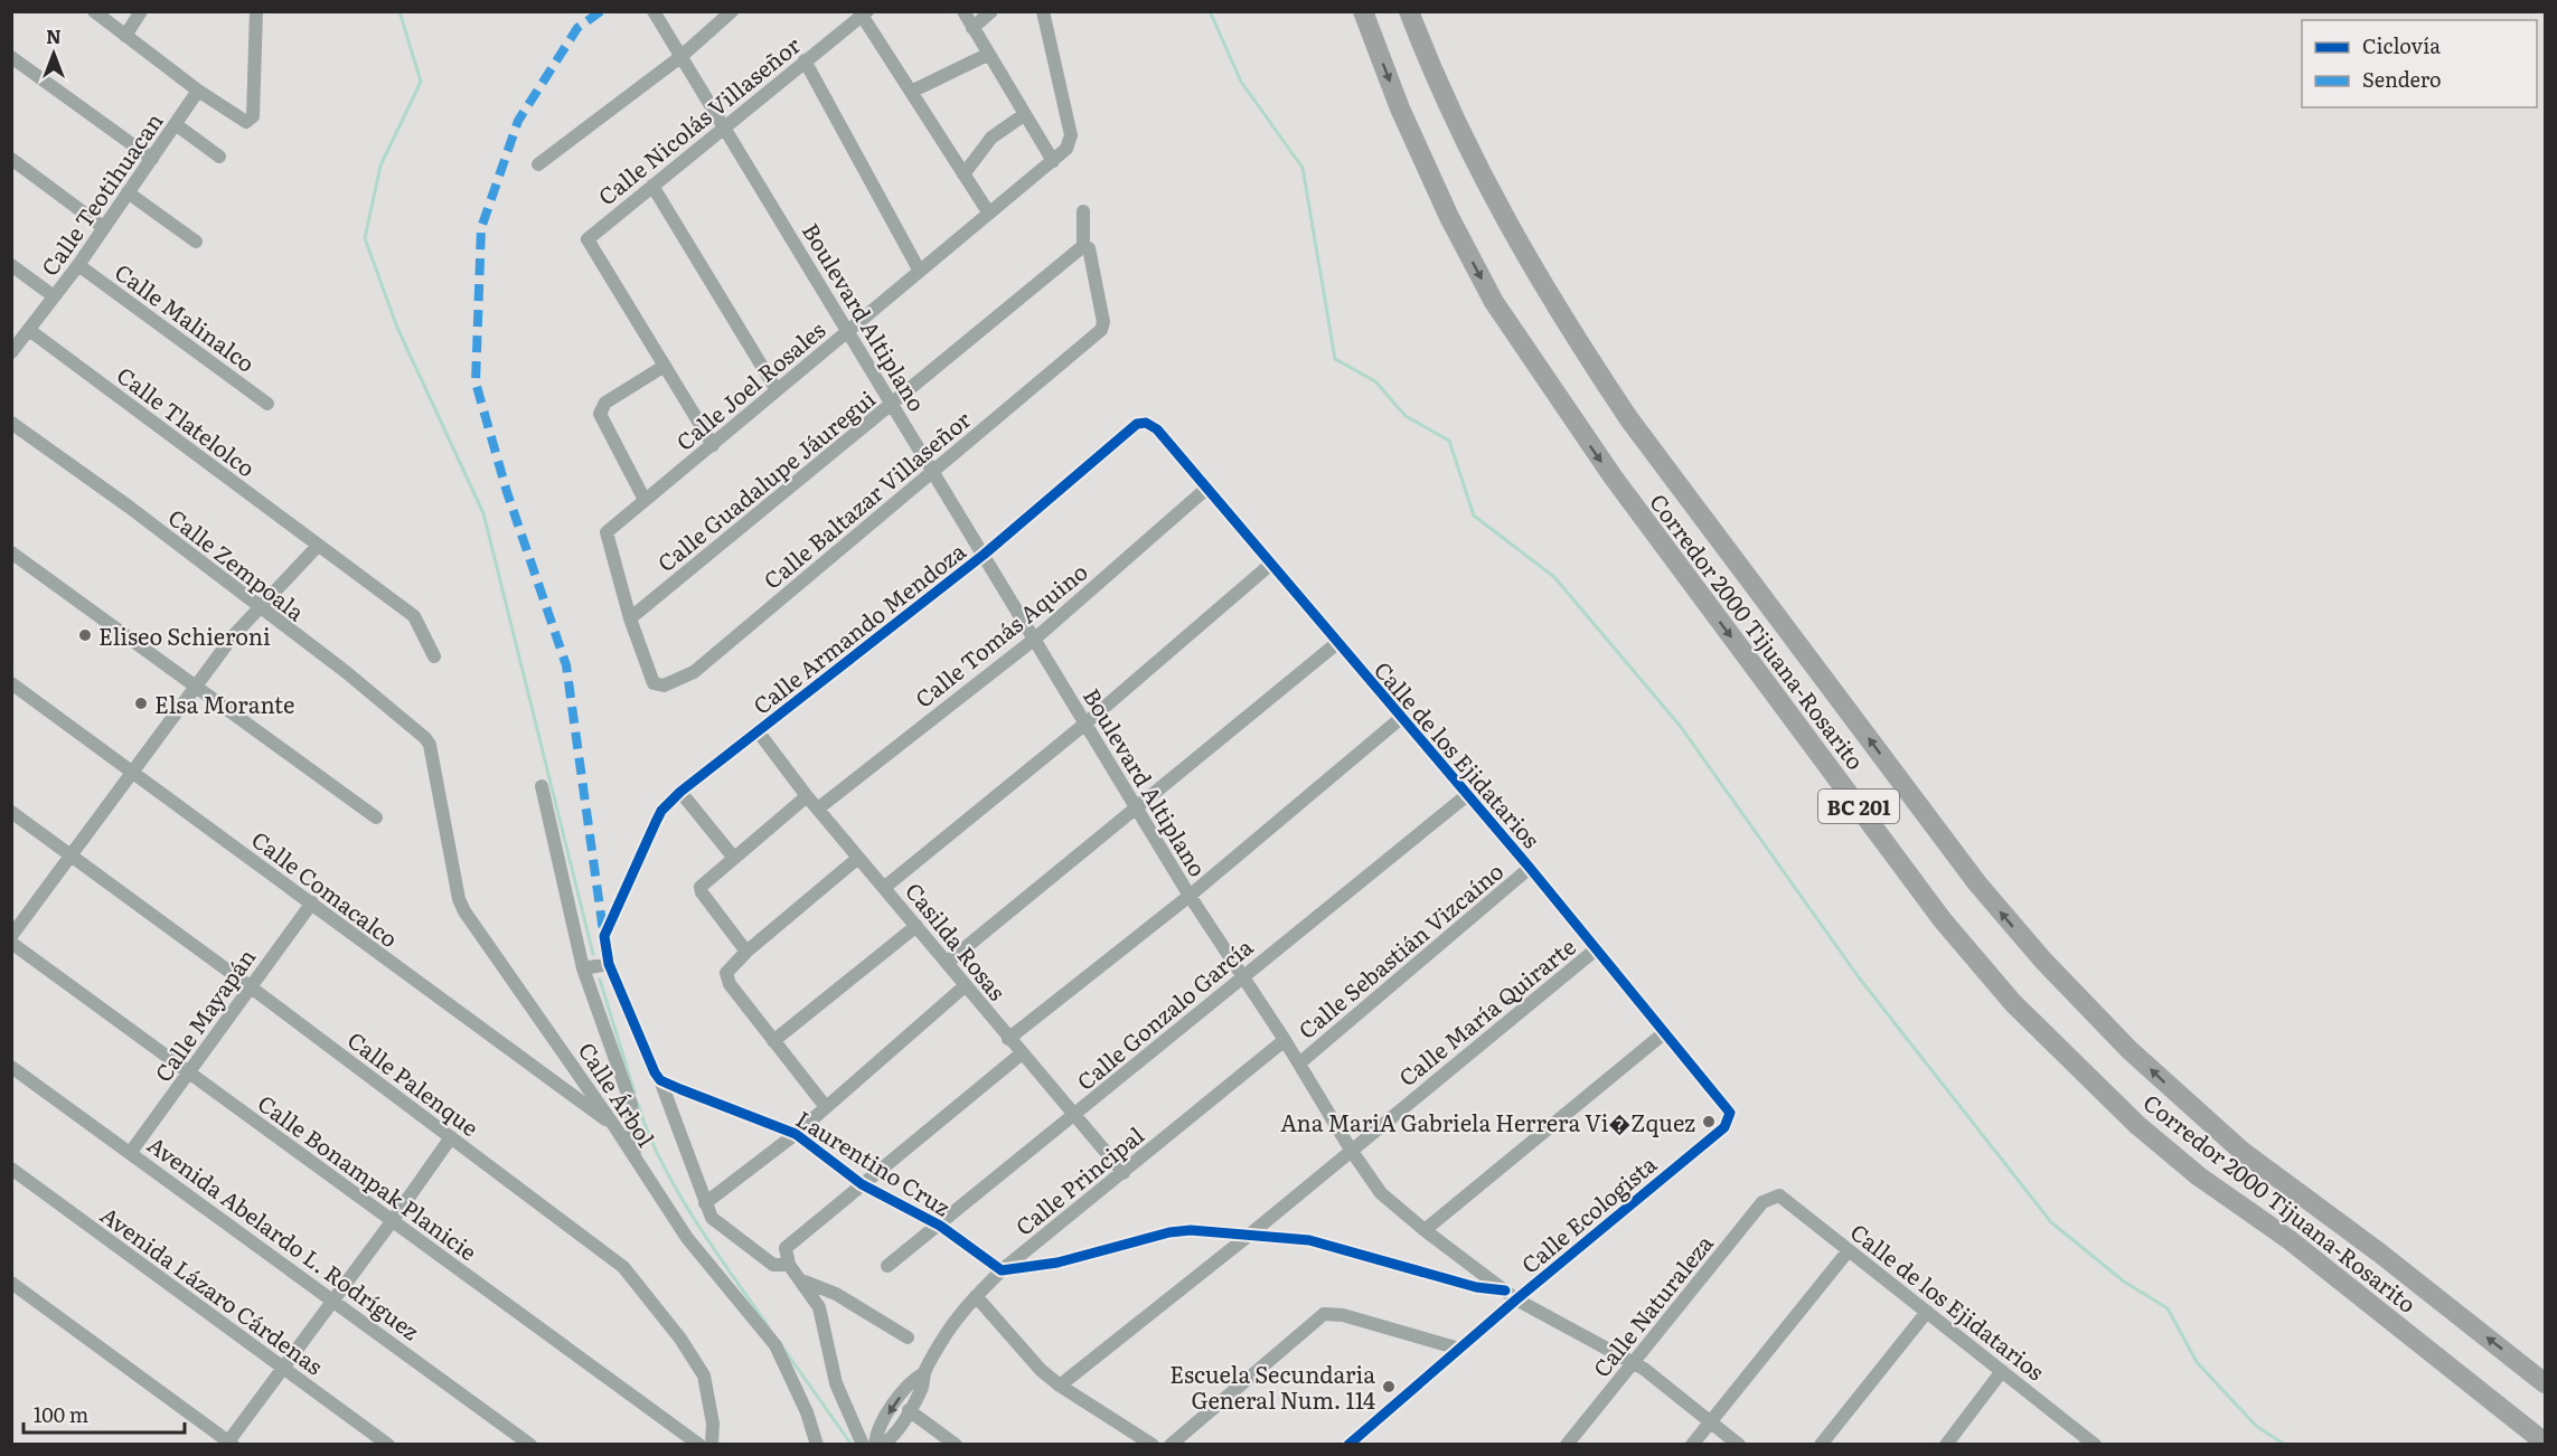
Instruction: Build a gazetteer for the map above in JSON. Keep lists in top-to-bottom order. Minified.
{"streets":{"highway":["Corredor 2000 Tijuana-Rosarito","BC 201"],"street":["Calle Nicolás Villaseñor","Calle Teotihuacan","Calle Malinalco","Boulevard Altiplano","Calle Joel Rosales","Calle Tlatelolco","Calle Guadalupe Jáuregui","Calle Baltazar Villaseñor","Calle Zempoala","Calle Armando Mendoza","Calle Tomás Aquino","Calle de los Ejidatarios","Calle Comacalco","Casilda Rosas","Calle Sebastián Vizcaíno","Calle María Quirarte","Calle Gonzalo García","Calle Mayapán","Calle Palenque","Calle Árbol","Laurentino Cruz","Calle Bonampak Planicie","Calle Principal","Calle Ecologista","Avenida Abelardo L. Rodríguez","Avenida Lázaro Cárdenas","Calle Naturaleza"]},"crossings":[["Calle Nicolás Villaseñor","Boulevard Altiplano"],["Calle Teotihuacan","Calle Malinalco"],["Calle Teotihuacan","Calle Tlatelolco"],["Boulevard Altiplano","Calle Joel Rosales"],["Boulevard Altiplano","Calle Guadalupe Jáuregui"],["Boulevard Altiplano","Calle Baltazar Villaseñor"],["Boulevard Altiplano","Calle Armando Mendoza"],["Boulevard Altiplano","Calle Tomás Aquino"],["Boulevard Altiplano","Calle Sebastián Vizcaíno"],["Boulevard Altiplano","Calle María Quirarte"],["Boulevard Altiplano","Calle Gonzalo García"],["Boulevard Altiplano","Calle Principal"],["Boulevard Altiplano","Calle Ecologista"],["Boulevard Altiplano","Calle Naturaleza"],["Calle Joel Rosales","Calle Guadalupe Jáuregui"],["Calle Joel Rosales","Calle Baltazar Villaseñor"],["Calle Guadalupe Jáuregui","Calle Baltazar Villaseñor"],["Calle Zempoala","Calle Árbol"],["Calle Armando Mendoza","Calle de los Ejidatarios"],["Calle Armando Mendoza","Casilda Rosas"],["Calle Armando Mendoza","Laurentino Cruz"],["Calle Tomás Aquino","Calle de los Ejidatarios"],["Calle Tomás Aquino","Casilda Rosas"],["Calle de los Ejidatarios","Calle Sebastián Vizcaíno"],["Calle de los Ejidatarios","Calle María Quirarte"],["Calle de los Ejidatarios","Calle Gonzalo García"],["Calle de los Ejidatarios","Calle Ecologista"],["Calle de los Ejidatarios","Calle Naturaleza"],["Calle Comacalco","Calle Mayapán"],["Calle Comacalco","Calle Árbol"],["Casilda Rosas","Calle Gonzalo García"],["Casilda Rosas","Calle Principal"],["Calle Gonzalo García","Laurentino Cruz"],["Calle Mayapán","Calle Palenque"],["Calle Mayapán","Calle Bonampak Planicie"],["Calle Mayapán","Avenida Abelardo L. Rodríguez"],["Laurentino Cruz","Calle Principal"]],"places":["Eliseo Schieroni","Elsa Morante","Ana MariA Gabriela Herrera Vi�Zquez","Escuela Secundaria General Num. 114"],"legend":["Ciclovía","Sendero"],"scale_bar":"100 m","north":"top"}
